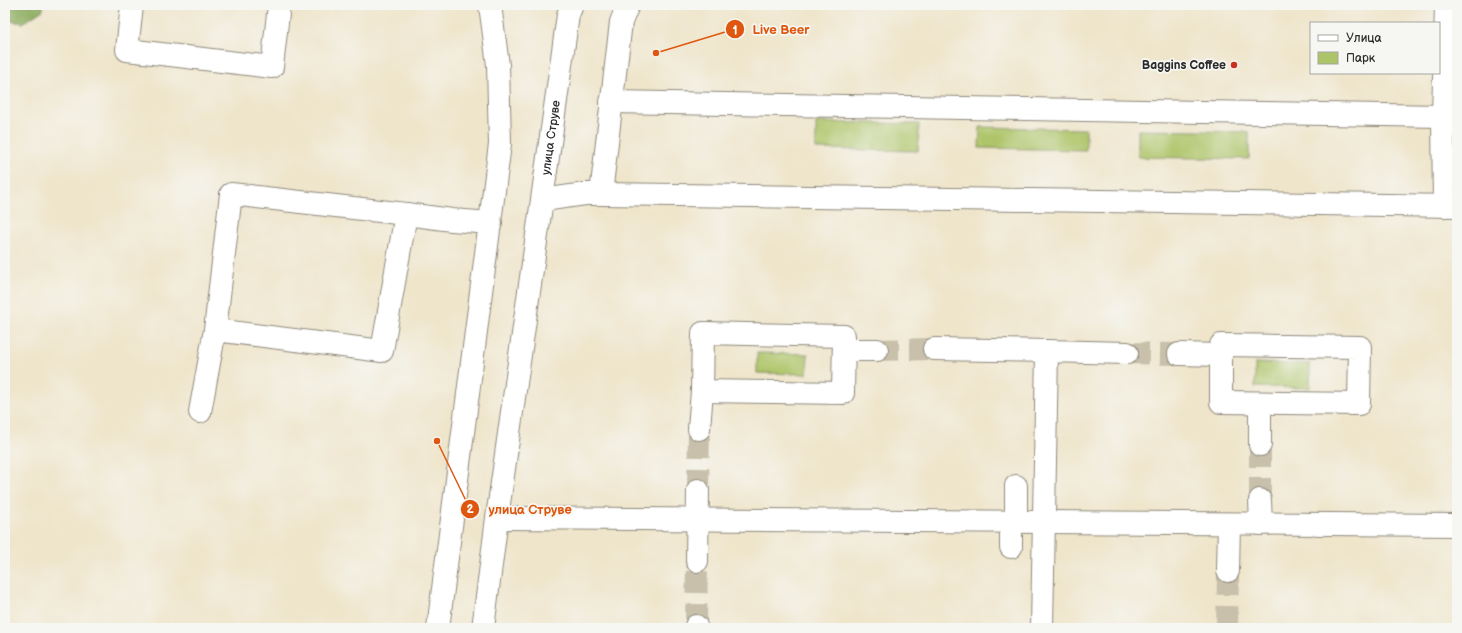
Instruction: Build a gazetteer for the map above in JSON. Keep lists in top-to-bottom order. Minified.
{"streets":{"street":["улица Струве"]},"places":["Live Beer","Baggins Coffee","улица Струве"],"legend":["Улица","Парк"]}
